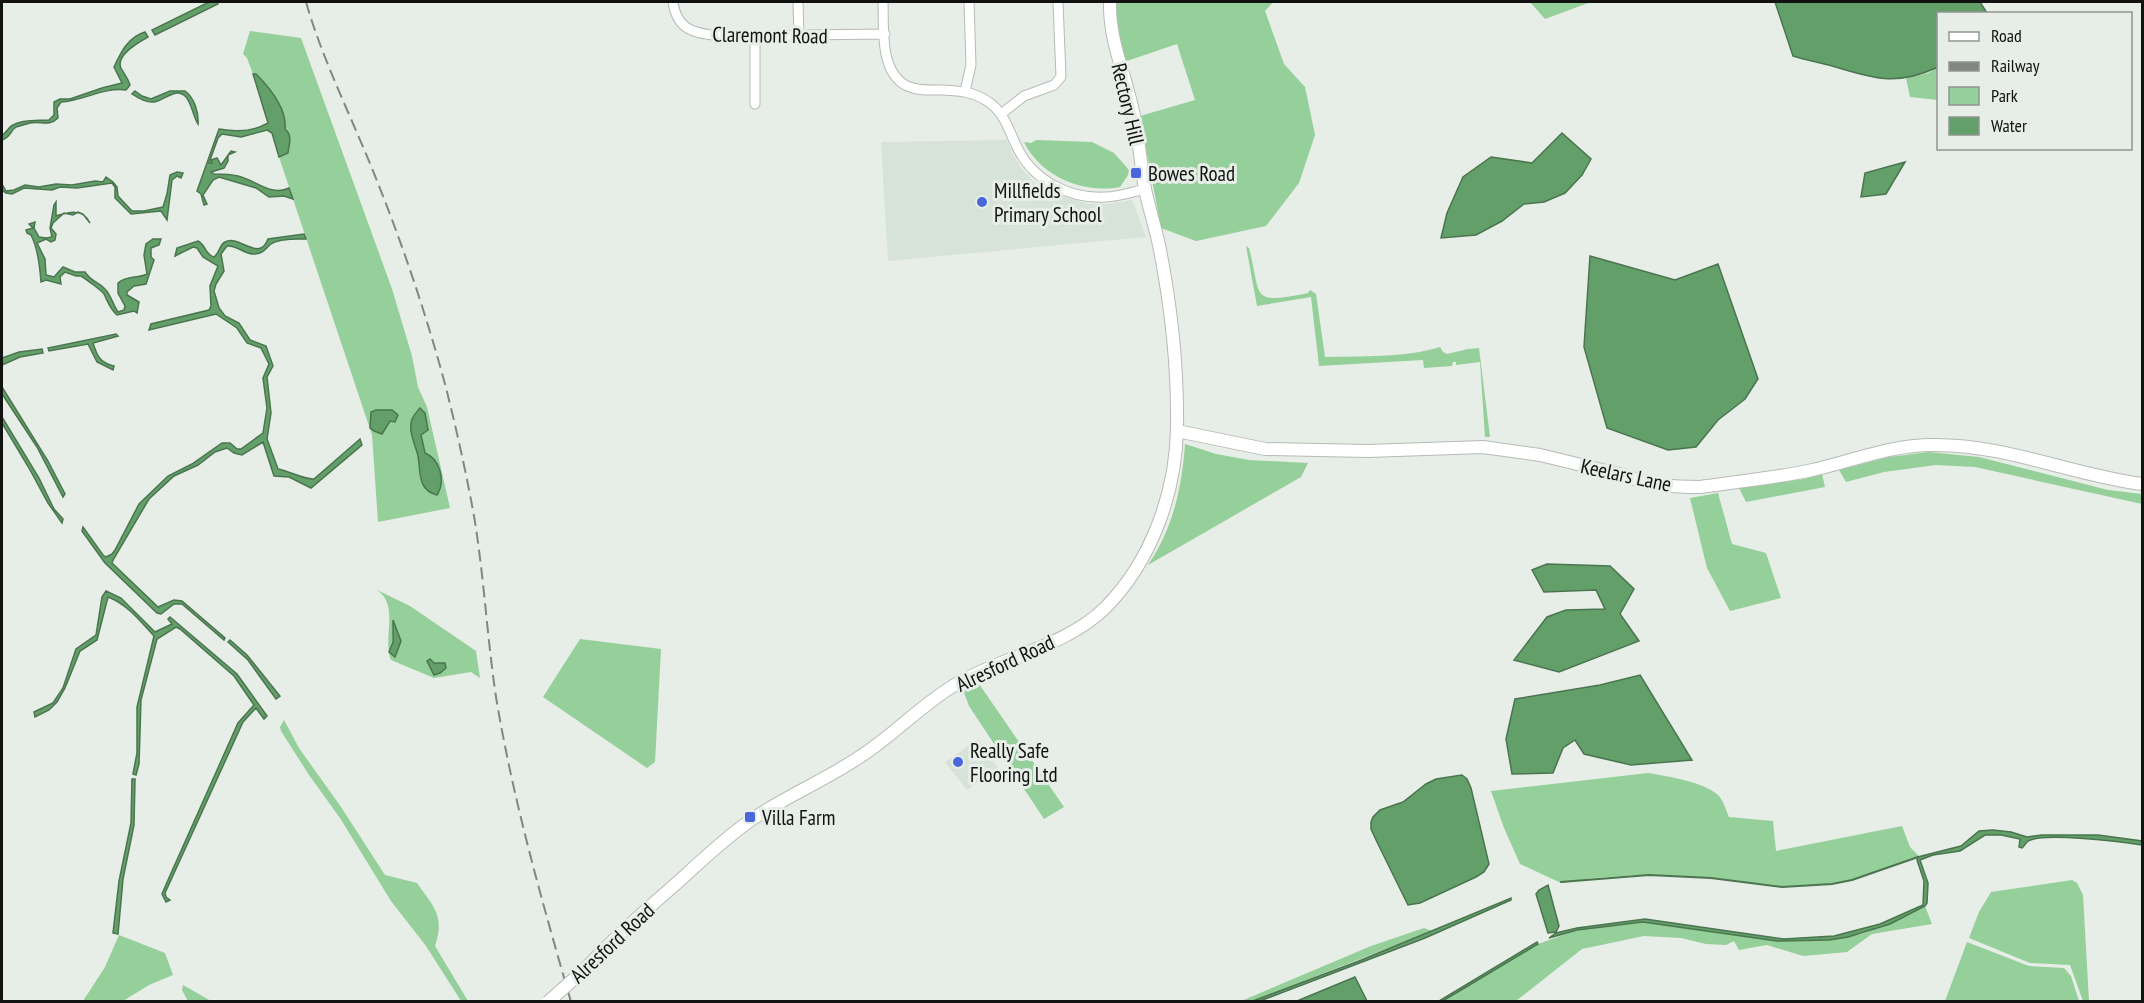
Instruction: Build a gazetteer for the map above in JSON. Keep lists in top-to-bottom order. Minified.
{"streets":{"street":["Claremont Road","Rectory Hill","Keelars Lane","Alresford Road"]},"crossings":[["Rectory Hill","Alresford Road"],["Keelars Lane","Alresford Road"]],"places":{"transit":["Bowes Road","Villa Farm"],"other":["Millfields Primary School","Really Safe Flooring Ltd"]},"legend":["Road","Railway","Park","Water"]}
